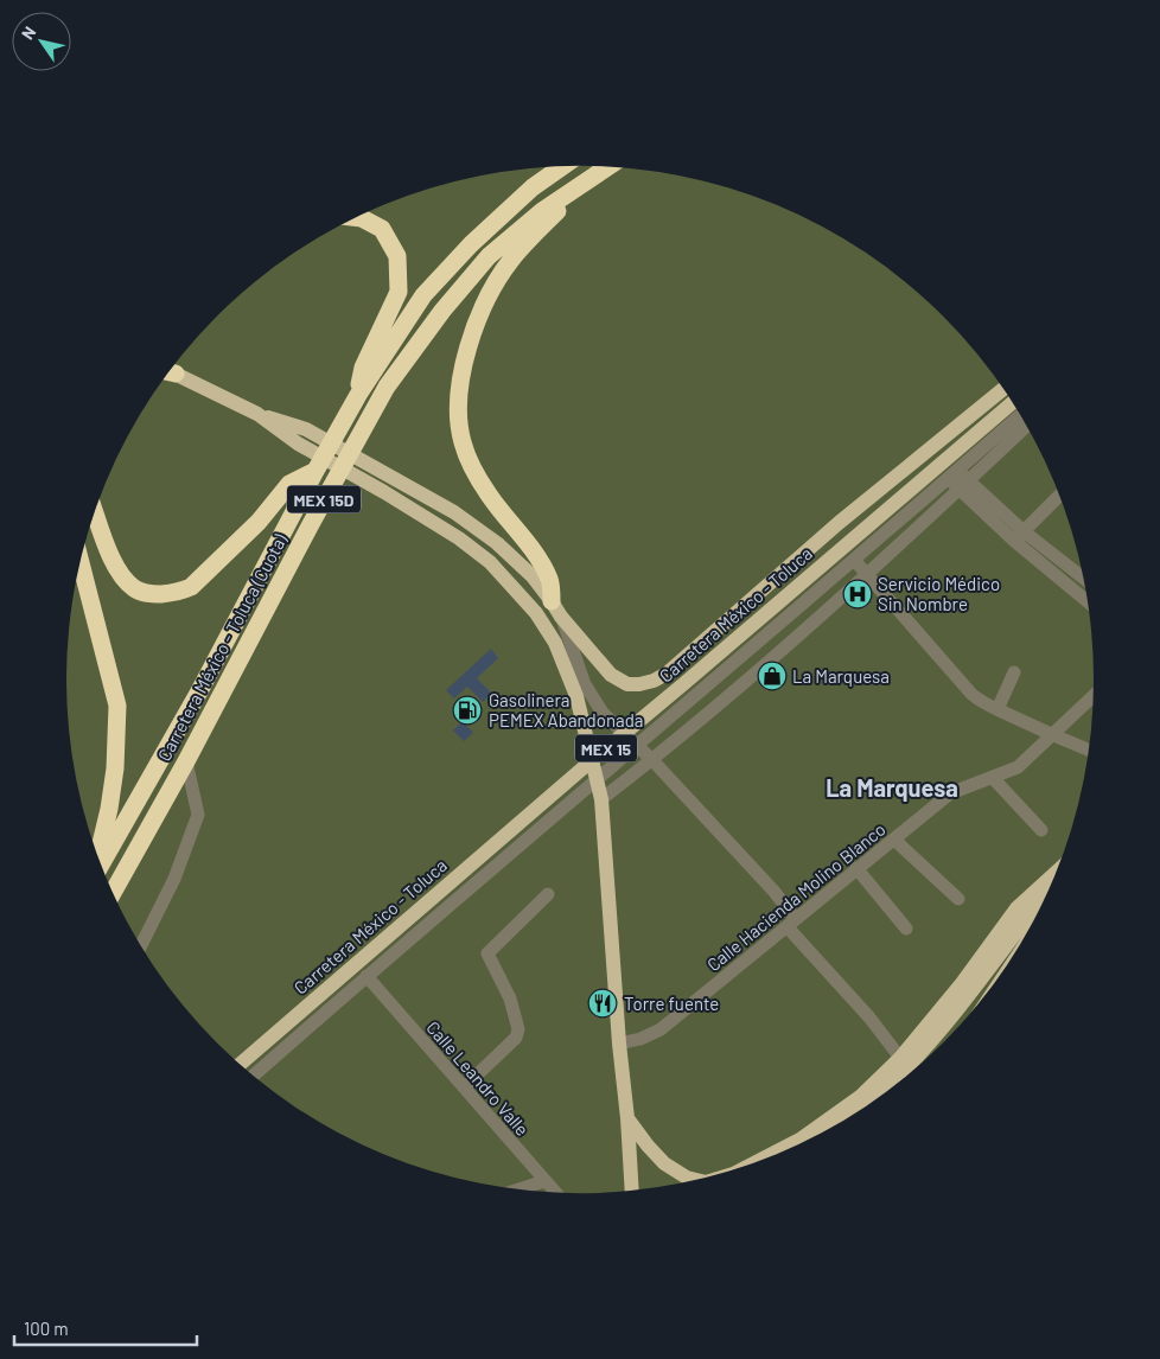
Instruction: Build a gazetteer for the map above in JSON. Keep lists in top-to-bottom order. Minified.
{"streets":{"highway":["MEX 15D","Carretera México - Toluca (Cuota)"],"main road":["Carretera México - Toluca","MEX 15"],"street":["Calle Hacienda Molino Blanco","Calle Leandro Valle"]},"districts":["La Marquesa"],"places":{"hospital":["Servicio Médico Sin Nombre"],"shop":["La Marquesa"],"fuel station":["Gasolinera PEMEX Abandonada"],"restaurant":["Torre fuente"]},"scale_bar":"100 m","north":"top left"}
